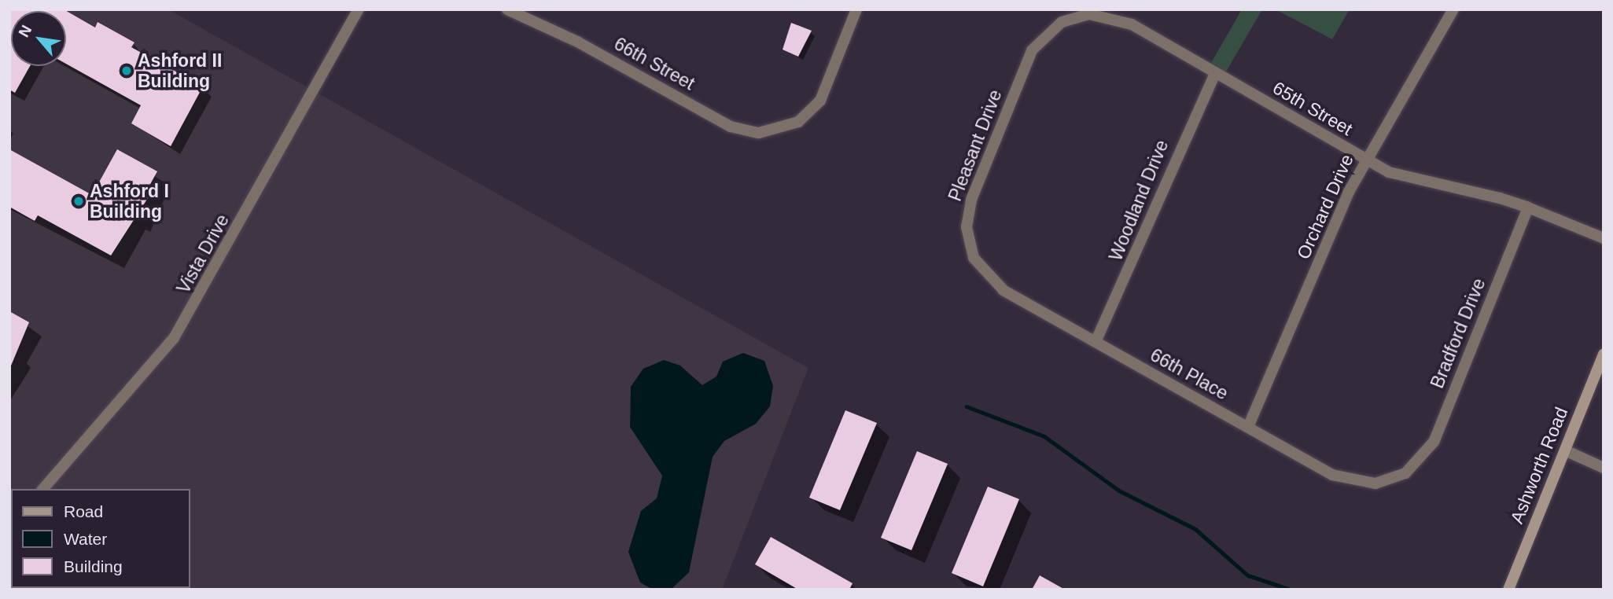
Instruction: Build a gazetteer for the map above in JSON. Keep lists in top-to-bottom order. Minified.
{"streets":{"main road":["Ashworth Road"],"street":["66th Street","65th Street","Pleasant Drive","Woodland Drive","Orchard Drive","Vista Drive","Bradford Drive","66th Place"]},"crossings":[["65th Street","Pleasant Drive"],["65th Street","Woodland Drive"],["65th Street","Orchard Drive"],["65th Street","Bradford Drive"],["Pleasant Drive","66th Place"],["Woodland Drive","66th Place"],["Orchard Drive","66th Place"],["Bradford Drive","66th Place"]],"places":["Ashford II Building","Ashford I Building"],"legend":["Road","Water","Building"],"north":"top left"}
